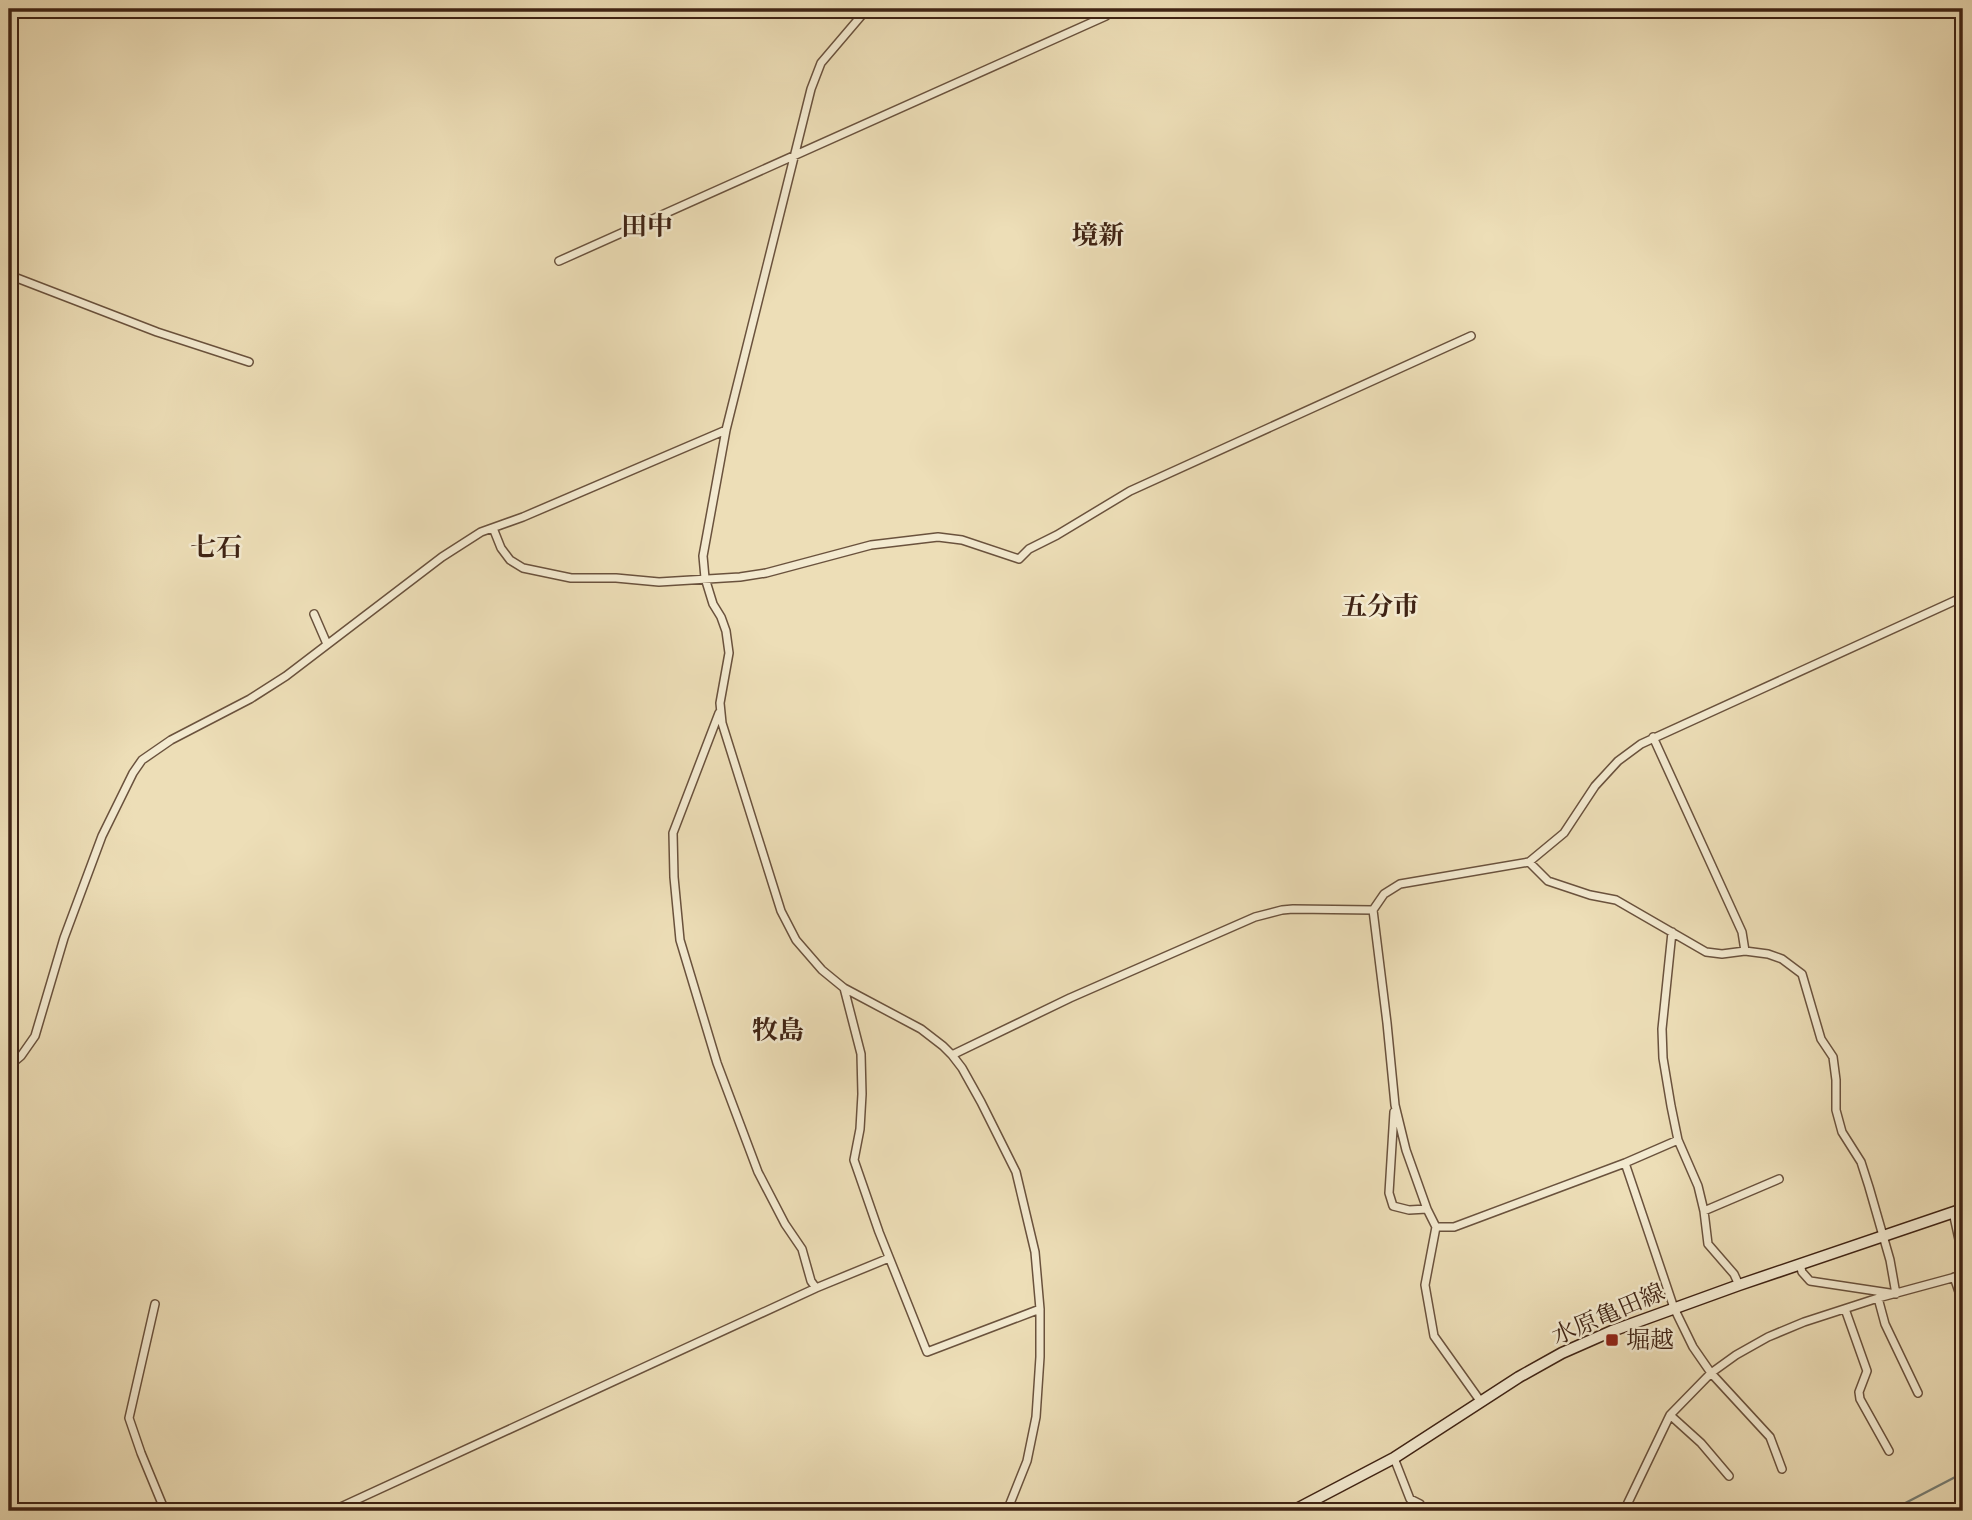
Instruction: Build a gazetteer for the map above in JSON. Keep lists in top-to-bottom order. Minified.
{"streets":{"main road":["水原亀田線"]},"districts":["田中","境新","七石","五分市","牧島"],"places":{"transit":["堀越"]}}
